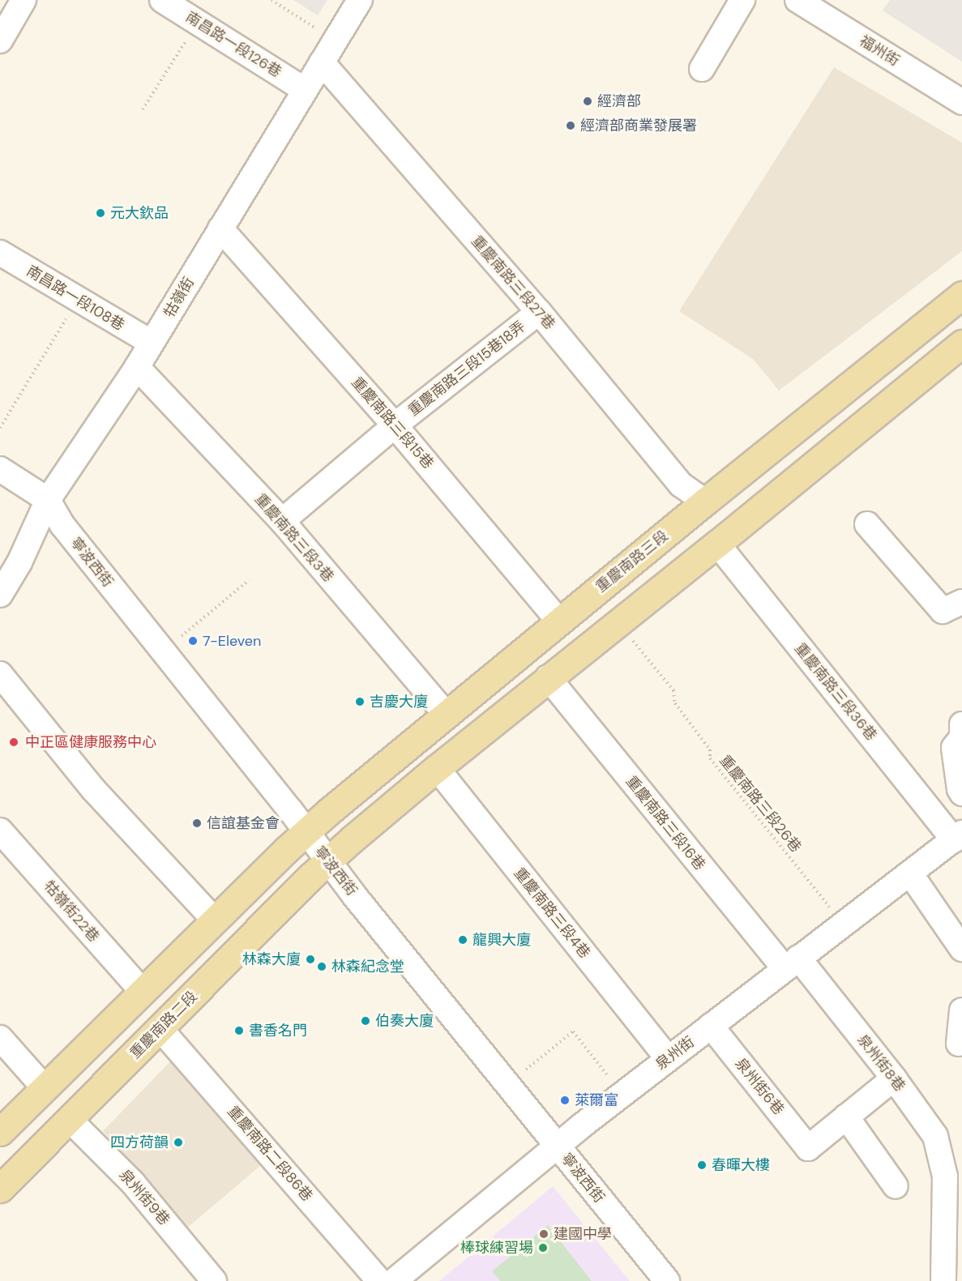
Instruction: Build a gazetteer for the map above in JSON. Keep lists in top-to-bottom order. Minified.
{"streets":{"main road":["重慶南路三段","重慶南路二段"],"street":["南昌路一段126巷","福州街","重慶南路三段27巷","牯嶺街","南昌路一段108巷","重慶南路三段15巷18弄","重慶南路三段15巷","重慶南路三段3巷","寧波西街","重慶南路三段36巷","重慶南路三段16巷","牯嶺街22巷","重慶南路三段4巷","泉州街","泉州街8巷","泉州街6巷","重慶南路二段86巷","泉州街9巷"],"path":["重慶南路三段26巷"]},"crossings":[["南昌路一段126巷","牯嶺街"],["重慶南路三段27巷","牯嶺街"],["重慶南路三段27巷","重慶南路三段15巷18弄"],["重慶南路三段27巷","重慶南路三段"],["牯嶺街","南昌路一段108巷"],["牯嶺街","重慶南路三段15巷"],["牯嶺街","重慶南路三段3巷"],["牯嶺街","寧波西街"],["重慶南路三段15巷18弄","重慶南路三段15巷"],["重慶南路三段15巷18弄","重慶南路三段3巷"],["重慶南路三段15巷","重慶南路三段"],["重慶南路三段3巷","重慶南路三段"],["重慶南路三段","寧波西街"],["寧波西街","重慶南路二段"],["寧波西街","泉州街"],["重慶南路三段36巷","泉州街"],["重慶南路三段26巷","泉州街"],["重慶南路三段16巷","泉州街"],["重慶南路三段16巷","泉州街8巷"],["重慶南路三段4巷","泉州街"],["重慶南路二段","重慶南路二段86巷"],["重慶南路二段","泉州街9巷"],["泉州街","泉州街8巷"],["泉州街","泉州街6巷"]],"places":["經濟部","經濟部商業發展署","元大欽品","7-Eleven","吉慶大廈","中正區健康服務中心","信誼基金會","龍興大廈","林森大廈","林森紀念堂","伯奏大廈","書香名門","萊爾富","四方荷韻","春暉大樓","建國中學","棒球練習場"]}
